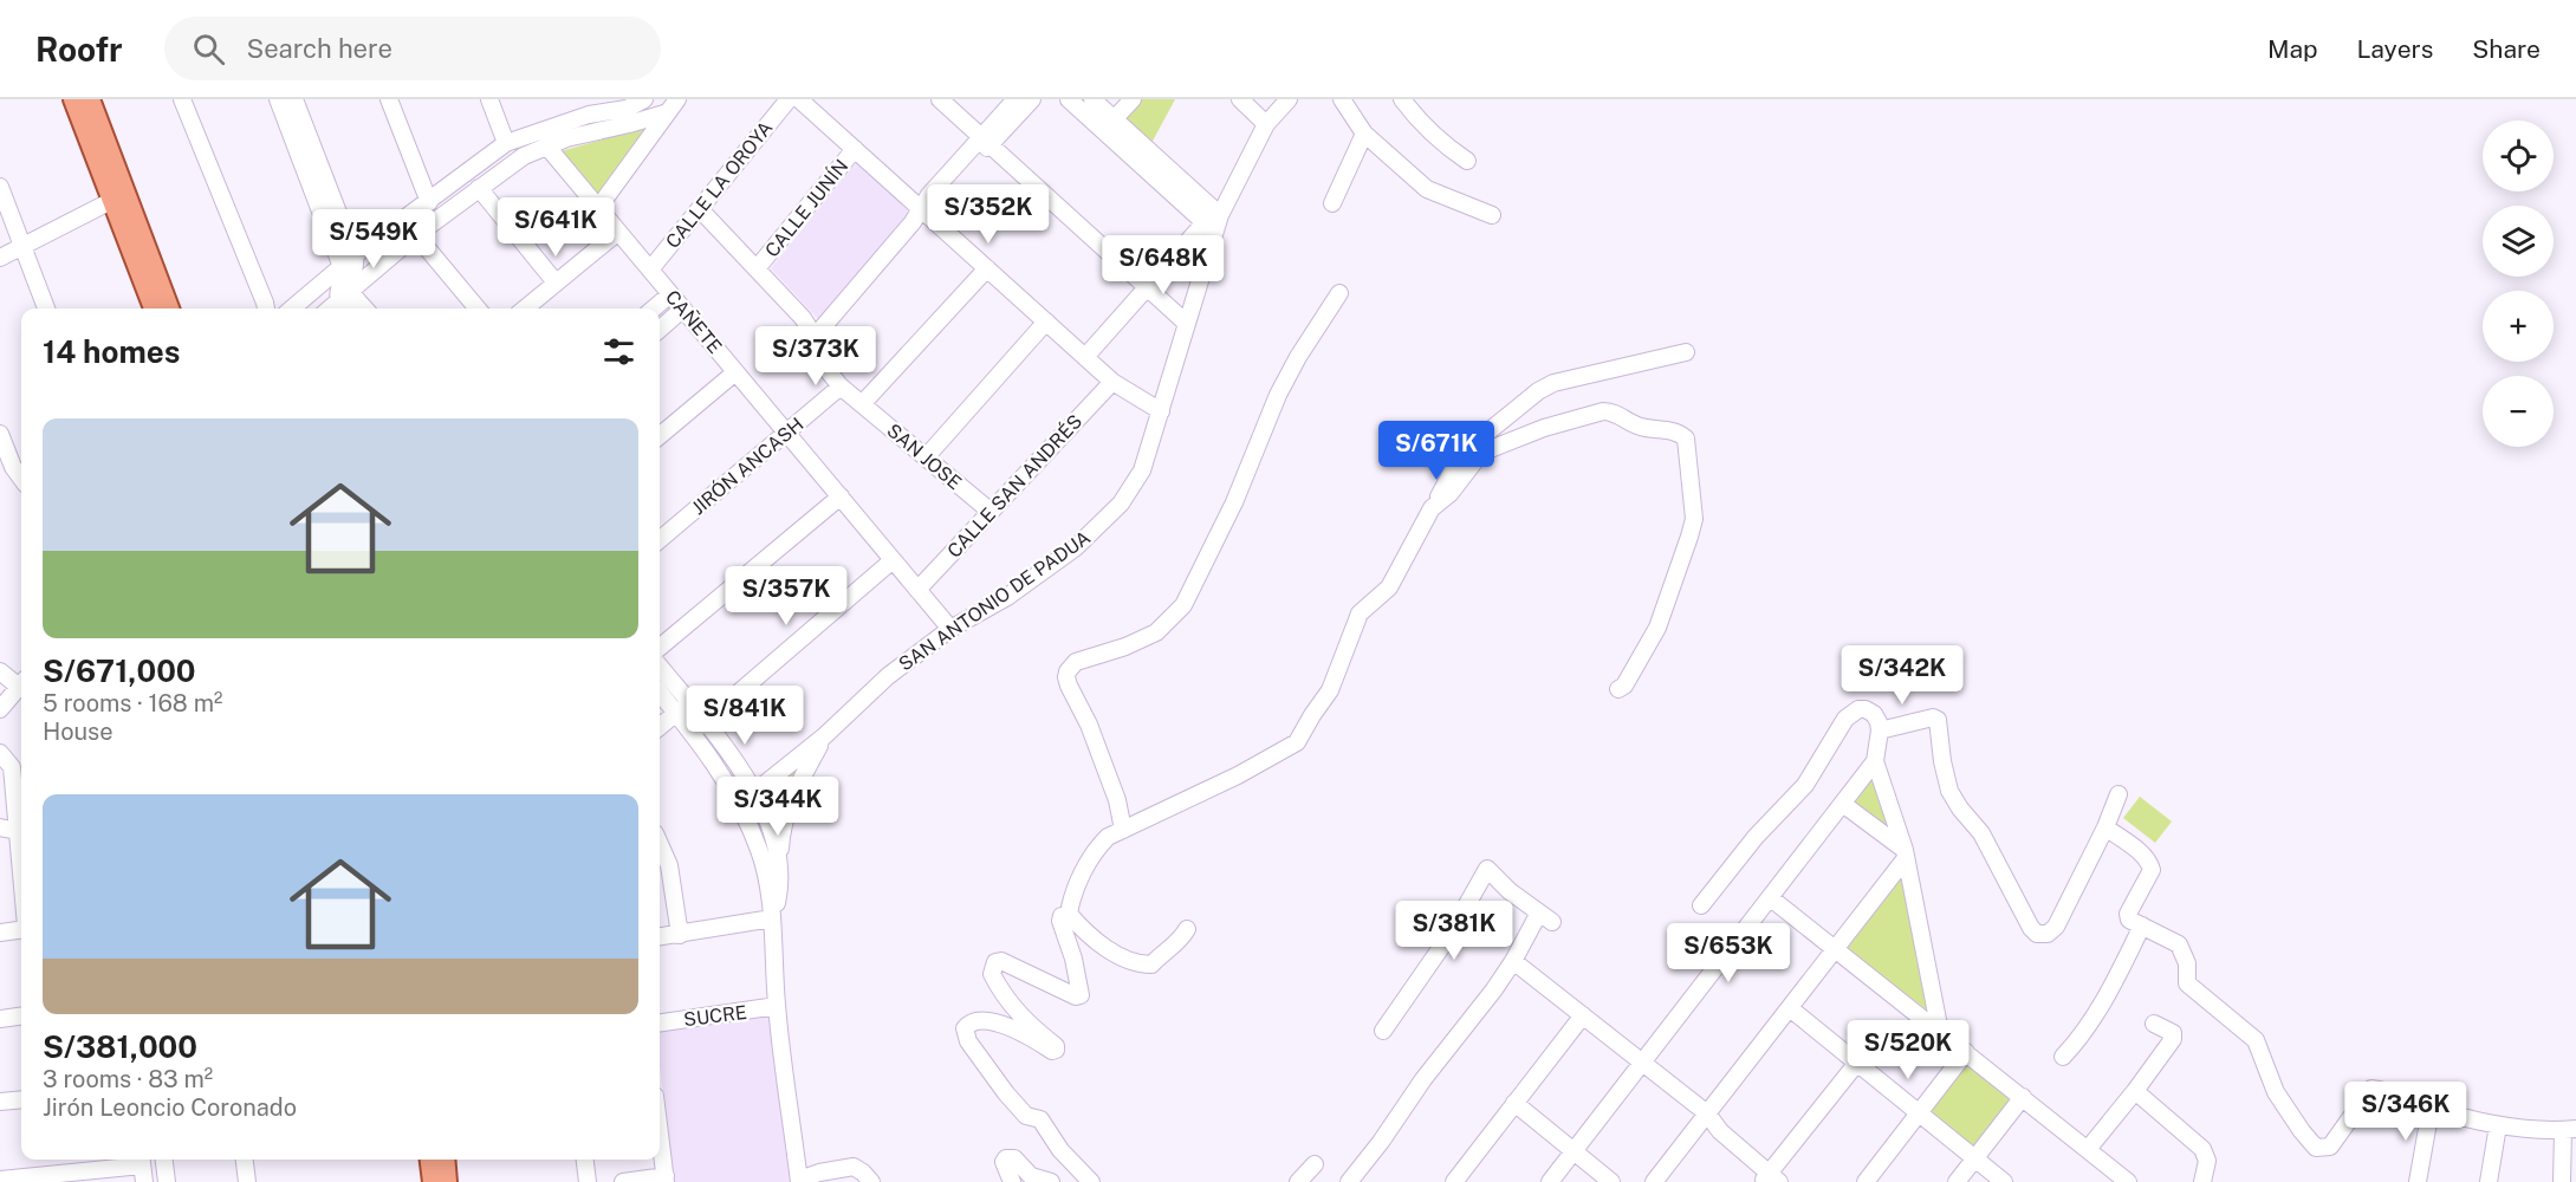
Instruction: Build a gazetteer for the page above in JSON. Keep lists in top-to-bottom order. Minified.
{"streets":{"street":["CALLE LA OROYA","CALLE JUNÍN","CAÑETE","SAN JOSE","JIRÓN ANCASH","CALLE SAN ANDRÉS","SAN ANTONIO DE PADUA","SUCRE"]},"crossings":[["CALLE LA OROYA","CAÑETE"],["CALLE LA OROYA","SAN JOSE"],["CALLE JUNÍN","SAN JOSE"],["CAÑETE","JIRÓN ANCASH"],["CAÑETE","CALLE SAN ANDRÉS"],["CAÑETE","SAN ANTONIO DE PADUA"],["SAN JOSE","JIRÓN ANCASH"],["SAN JOSE","CALLE SAN ANDRÉS"]],"page":{"header":"Roofr","search":"Search here","nav":["Map","Layers","Share"],"map_buttons":["+","−"],"price":["S/352K","S/641K","S/549K","S/648K","S/373K","S/671K","S/357K","S/342K","S/841K","S/344K","S/381K","S/653K","S/520K","S/346K"],"heading":"14 homes","list":[{"name":"S/671,000","note":"5 rooms · 168 m² · House"},{"name":"S/381,000","note":"3 rooms · 83 m² · Jirón Leoncio Coronado"}]}}
